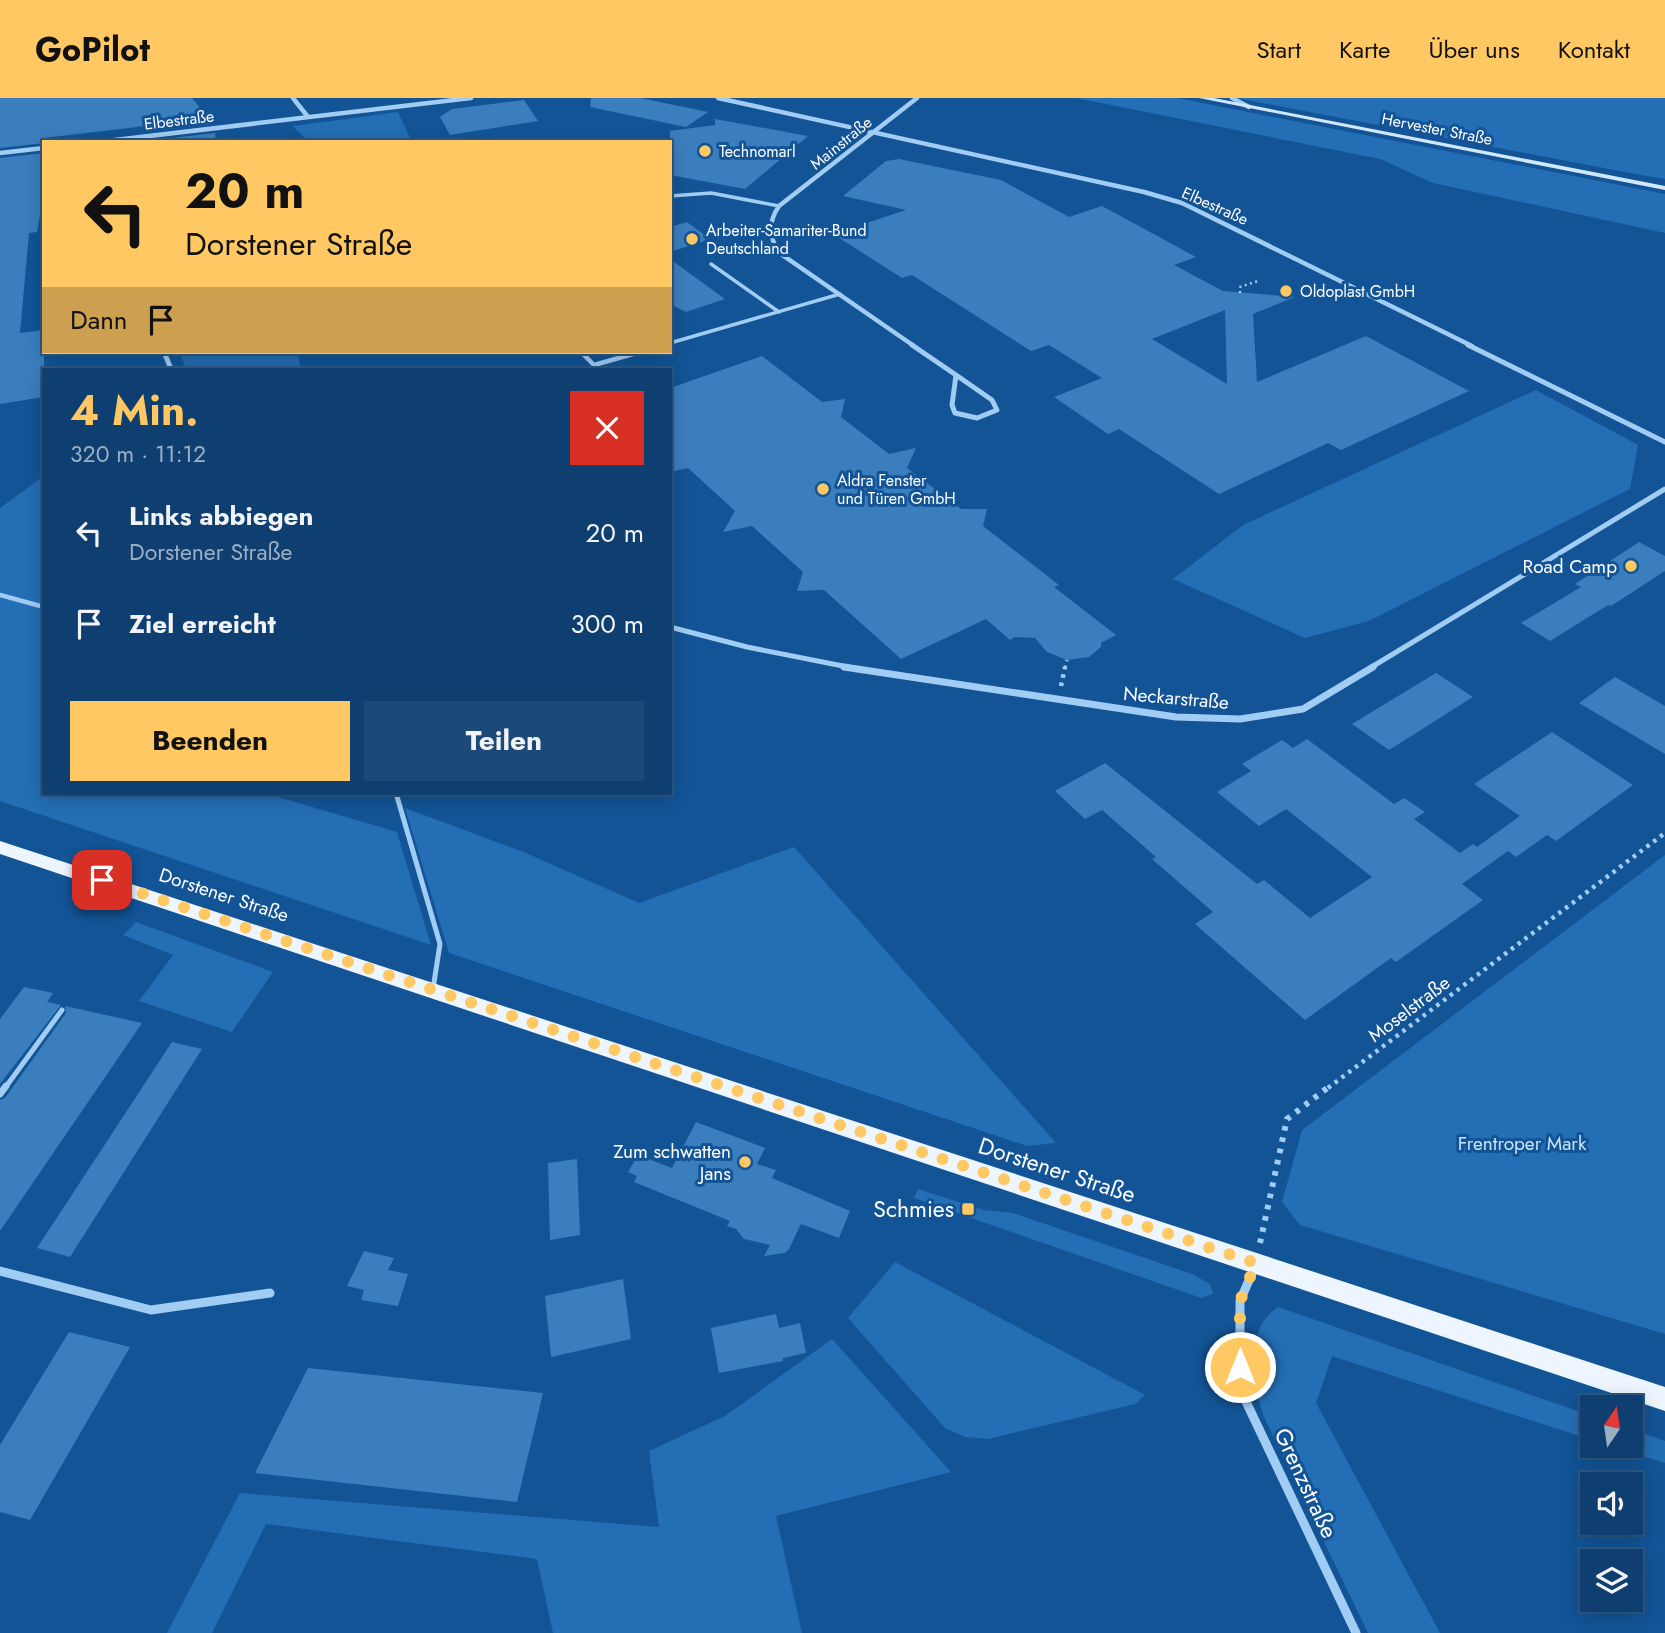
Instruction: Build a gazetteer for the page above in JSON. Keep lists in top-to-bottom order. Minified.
{"streets":{"main road":["Hervester Straße","Dorstener Straße"],"street":["Elbestraße","Mainstraße","Neckarstraße","Grenzstraße"],"path":["Moselstraße"]},"crossings":[["Elbestraße","Mainstraße"],["Dorstener Straße","Moselstraße"],["Dorstener Straße","Grenzstraße"],["Moselstraße","Grenzstraße"]],"parks":["Frentroper Mark"],"places":{"other":["Technomarl","Arbeiter-Samariter-Bund Deutschland","Oldoplast GmbH","Aldra Fenster und Türen GmbH","Road Camp","Zum schwatten Jans"],"transit":["Schmies"]},"north":"top","page":{"header":"GoPilot","nav":["Start","Karte","Über uns","Kontakt"],"turn":["20 m","Dorstener Straße"],"then":"Dann","heading":["4 Min.","320 m · 11:12"],"list":[{"name":"Links abbiegen","note":"Dorstener Straße","value":"20 m"},{"name":"Ziel erreicht","value":"300 m"}],"buttons":["Beenden","Teilen"]}}
